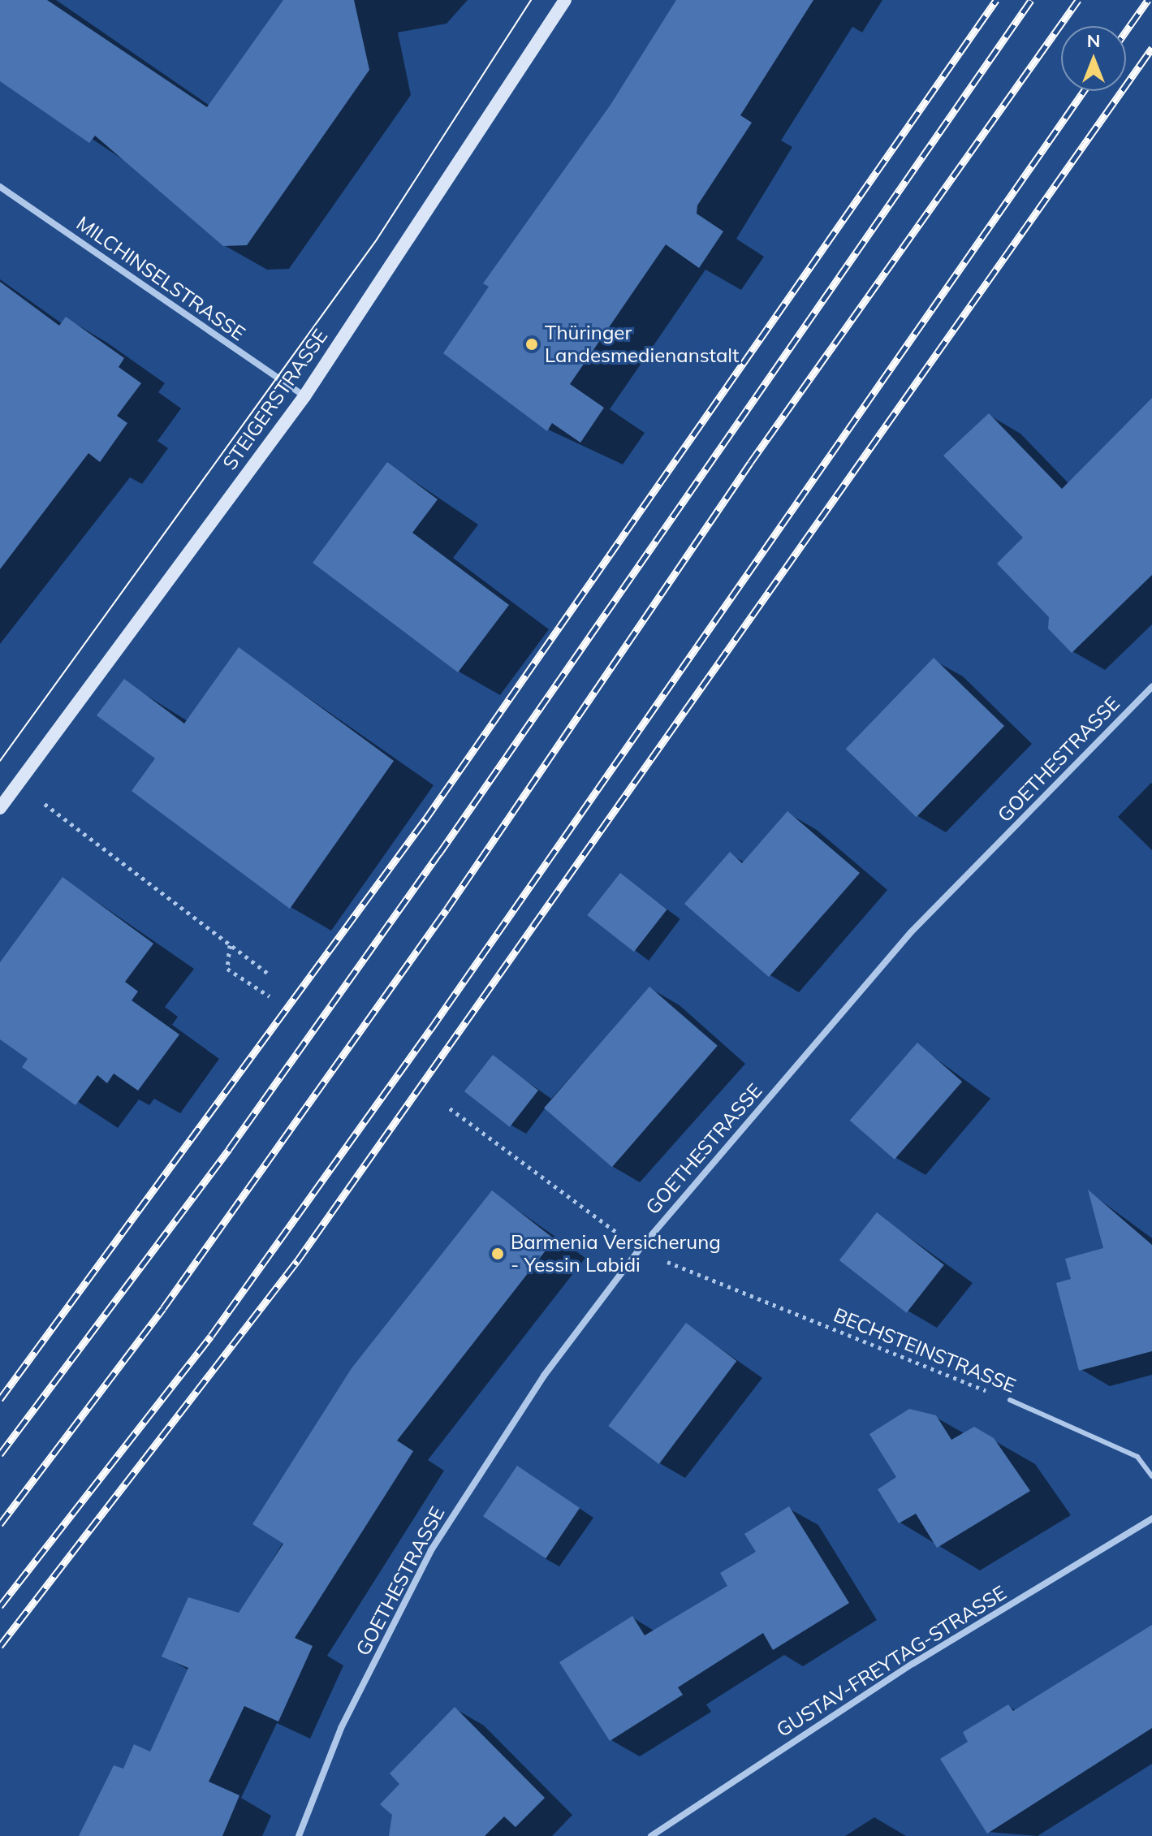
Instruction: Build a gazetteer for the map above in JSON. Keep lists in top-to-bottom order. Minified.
{"streets":{"main road":["STEIGERSTRASSE"],"street":["MILCHINSELSTRASSE","GOETHESTRASSE","GUSTAV-FREYTAG-STRASSE"],"lane":["BECHSTEINSTRASSE"]},"crossings":[["MILCHINSELSTRASSE","STEIGERSTRASSE"]],"places":["Thüringer Landesmedienanstalt","Barmenia Versicherung - Yessin Labidi"],"north":"top"}
